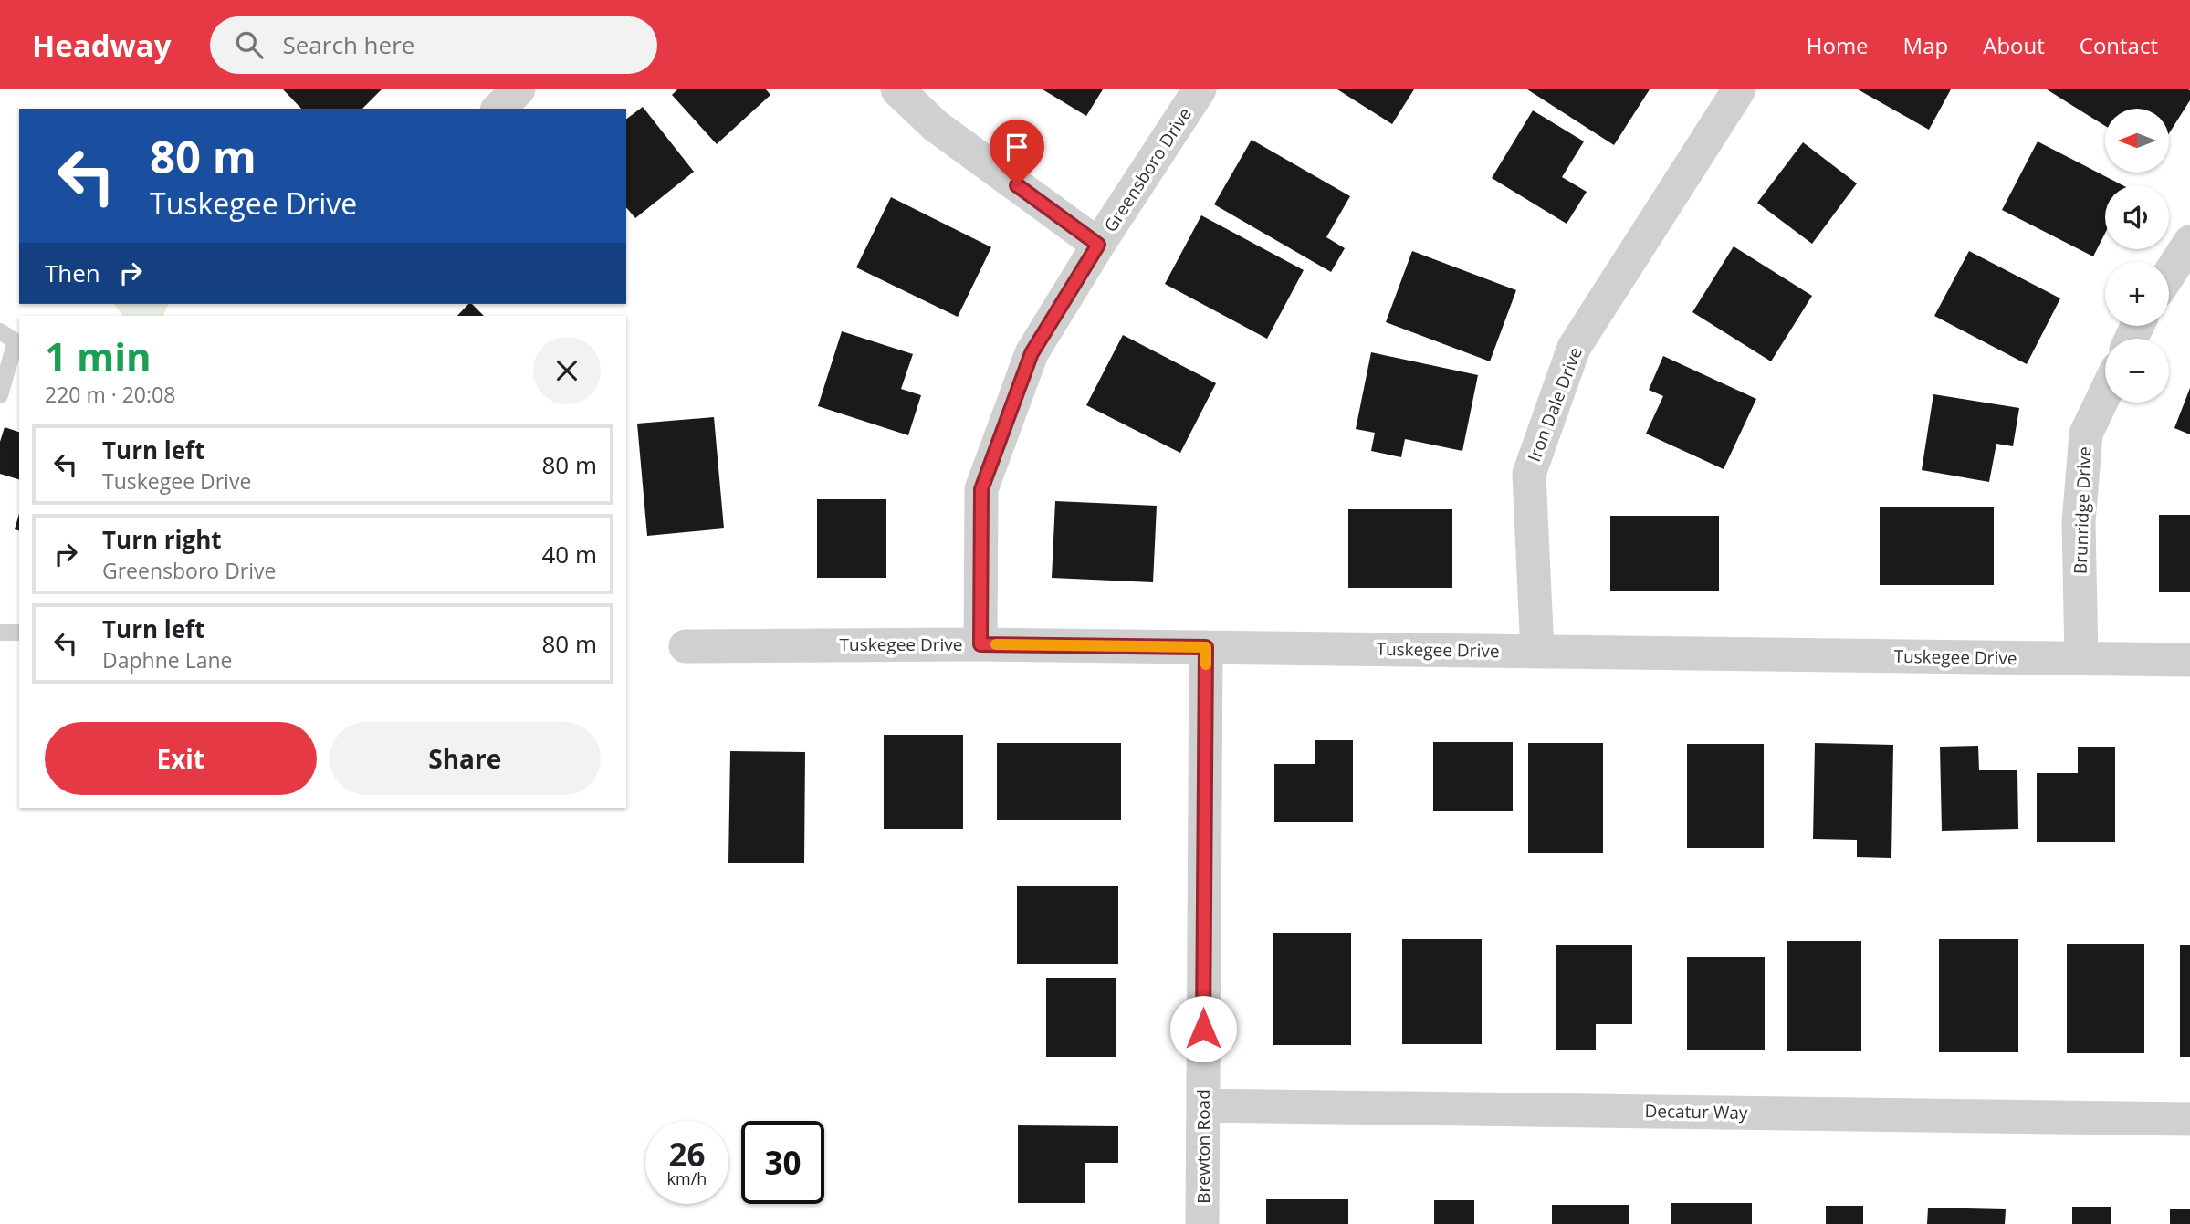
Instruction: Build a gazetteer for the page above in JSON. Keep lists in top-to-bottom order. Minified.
{"streets":{"street":["Greensboro Drive","Iron Dale Drive","Brunridge Drive","Tuskegee Drive","Decatur Way","Brewton Road"]},"crossings":[["Greensboro Drive","Tuskegee Drive"],["Iron Dale Drive","Tuskegee Drive"],["Brunridge Drive","Tuskegee Drive"],["Tuskegee Drive","Brewton Road"],["Decatur Way","Brewton Road"]],"north":"left","page":{"header":"Headway","search":"Search here","nav":["Home","Map","About","Contact"],"map_buttons":["+","−"],"turn":["80 m","Tuskegee Drive"],"then":"Then","heading":["1 min","220 m · 20:08"],"list":[{"name":"Turn left","note":"Tuskegee Drive","value":"80 m"},{"name":"Turn right","note":"Greensboro Drive","value":"40 m"},{"name":"Turn left","note":"Daphne Lane","value":"80 m"}],"buttons":["Exit","Share"],"speed":"26 km/h","limit":"30"}}
